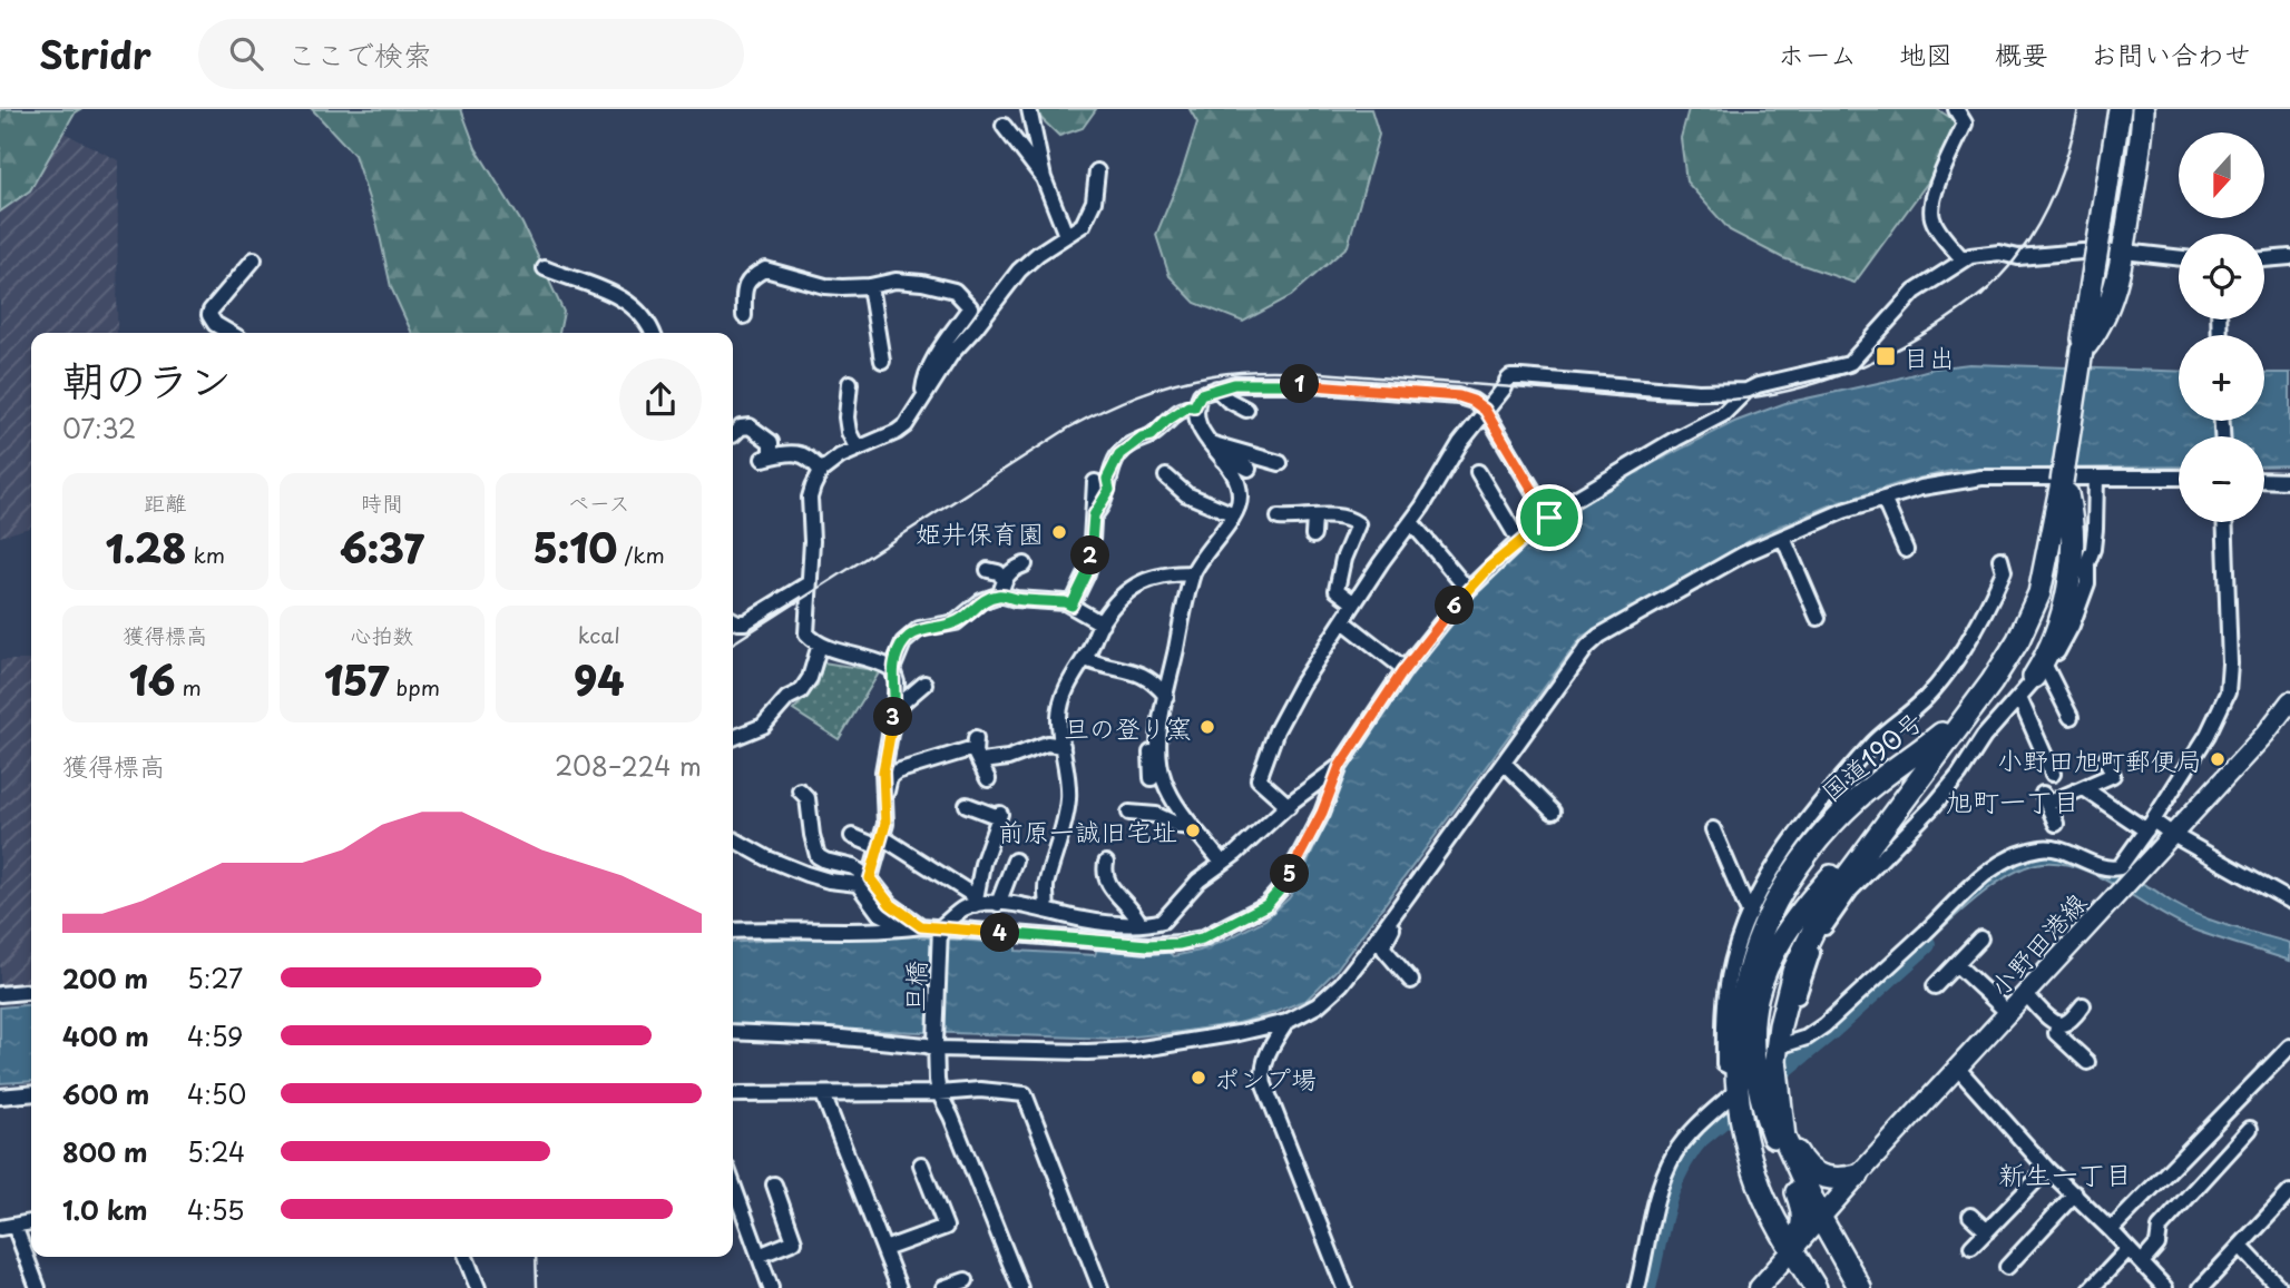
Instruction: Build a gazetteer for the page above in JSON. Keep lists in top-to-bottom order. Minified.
{"streets":{"highway":["国道190号"],"main road":["小野田港線"],"street":["旦橋"]},"crossings":[["国道190号","小野田港線"]],"districts":["旭町一丁目","新生一丁目"],"places":{"transit":["目出"],"other":["姫井保育園","旦の登り窯","小野田旭町郵便局","前原一誠旧宅址","ポンプ場"]},"north":"bottom","page":{"header":"Stridr","search":"ここで検索","nav":["ホーム","地図","概要","お問い合わせ"],"map_buttons":["+","−"],"heading":["朝のラン","07:32"],"pins":["1","2","6","3","5","4"],"stats":[["距離","1.28 km"],["時間","6:37"],["ペース","5:10 /km"],["獲得標高","16 m"],["心拍数","157 bpm"],["kcal","94"]],"chart":["獲得標高","208–224 m"],"list":[{"name":"200 m","note":"5:27"},{"name":"400 m","note":"4:59"},{"name":"600 m","note":"4:50"},{"name":"800 m","note":"5:24"},{"name":"1.0 km","note":"4:55"}]}}
